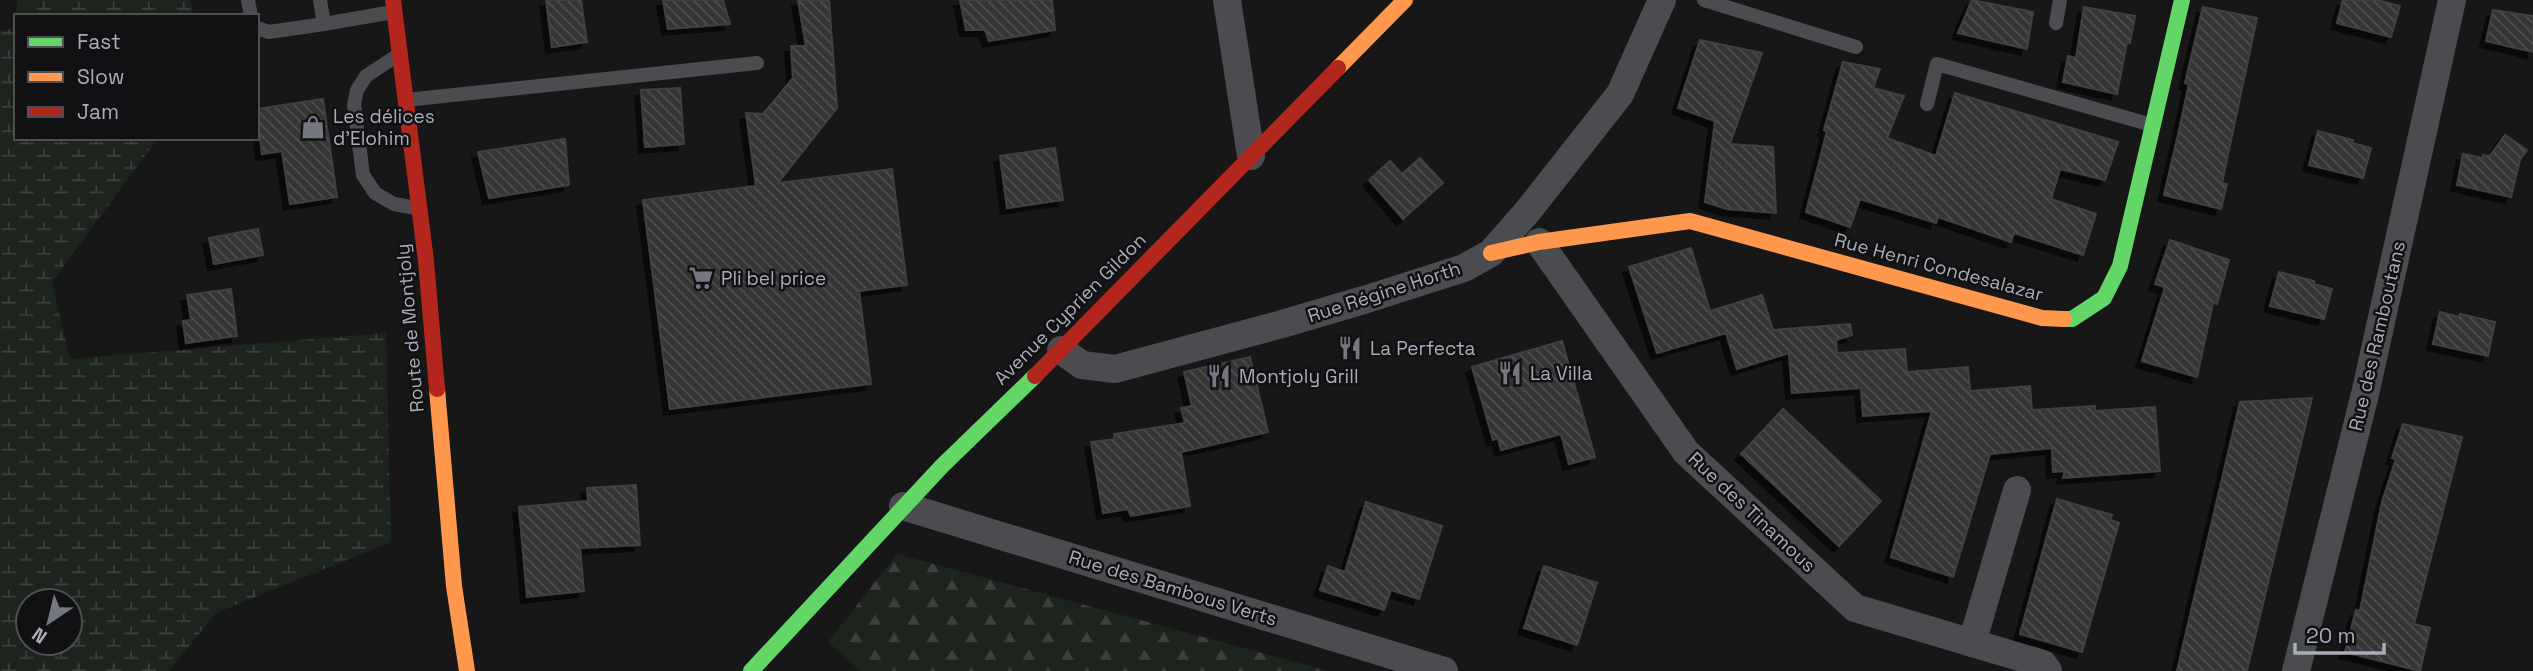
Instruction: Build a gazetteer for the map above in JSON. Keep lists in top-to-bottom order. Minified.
{"streets":{"street":["Rue Henri Condesalazar","Rue Régine Horth","Avenue Cyprien Gildon","Route de Montjoly","Rue des Ramboutans","Rue des Tinamous","Rue des Bambous Verts"]},"crossings":[["Rue Henri Condesalazar","Rue Régine Horth"],["Rue Henri Condesalazar","Rue des Tinamous"],["Rue Régine Horth","Avenue Cyprien Gildon"],["Avenue Cyprien Gildon","Rue des Bambous Verts"]],"places":{"shop":["Les délices d'Elohim"],"supermarket":["Pli bel price"],"restaurant":["La Perfecta","La Villa","Montjoly Grill"]},"legend":["Fast","Slow","Jam"],"scale_bar":"20 m","north":"bottom left"}
